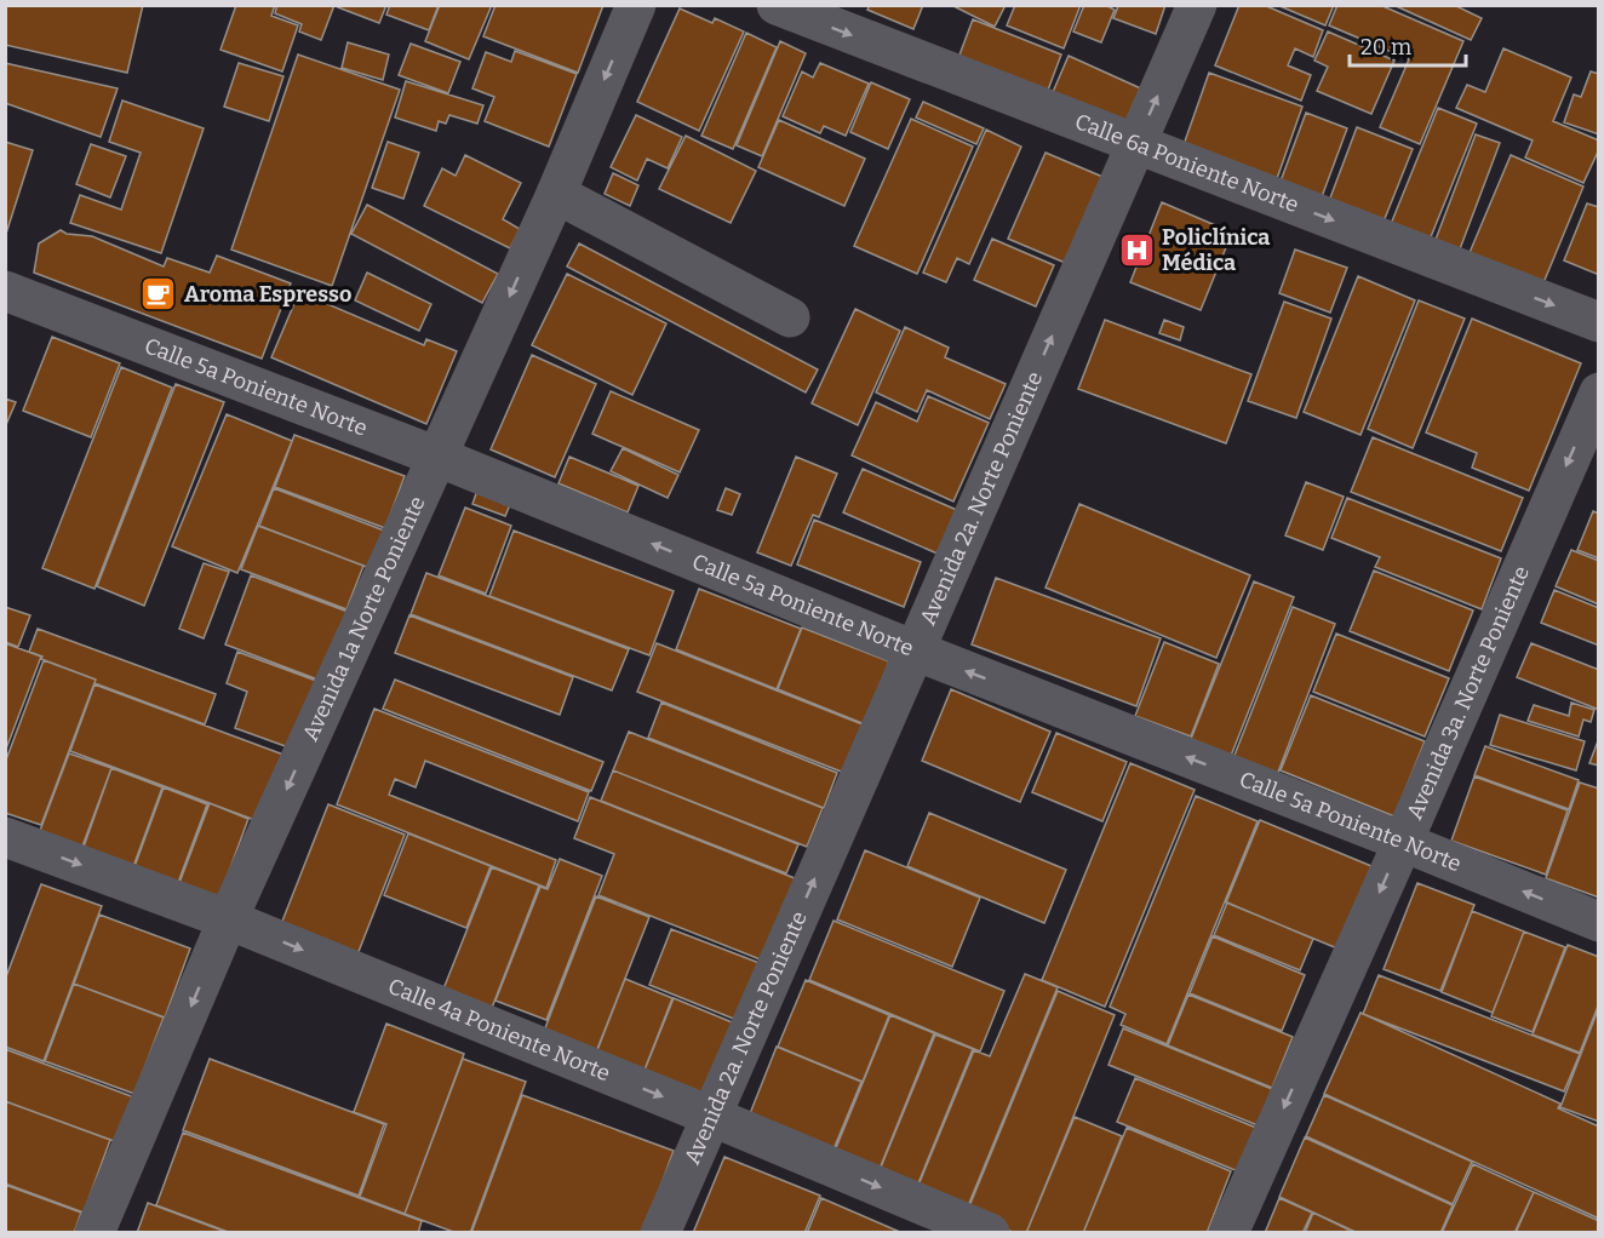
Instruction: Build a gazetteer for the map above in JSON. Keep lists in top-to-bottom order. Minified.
{"streets":{"street":["Calle 6a Poniente Norte","Calle 5a Poniente Norte","Avenida 2a. Norte Poniente","Avenida 1a Norte Poniente","Avenida 3a. Norte Poniente","Calle 4a Poniente Norte"]},"crossings":[["Calle 6a Poniente Norte","Avenida 2a. Norte Poniente"],["Calle 5a Poniente Norte","Avenida 2a. Norte Poniente"],["Calle 5a Poniente Norte","Avenida 1a Norte Poniente"],["Calle 5a Poniente Norte","Avenida 3a. Norte Poniente"],["Avenida 2a. Norte Poniente","Calle 4a Poniente Norte"],["Avenida 1a Norte Poniente","Calle 4a Poniente Norte"]],"one_way":["Calle 6a Poniente Norte","Calle 5a Poniente Norte","Avenida 2a. Norte Poniente","Avenida 1a Norte Poniente","Avenida 3a. Norte Poniente","Calle 4a Poniente Norte"],"places":{"hospital":["Policlínica Médica"],"cafe":["Aroma Espresso"]},"scale_bar":"20 m"}
